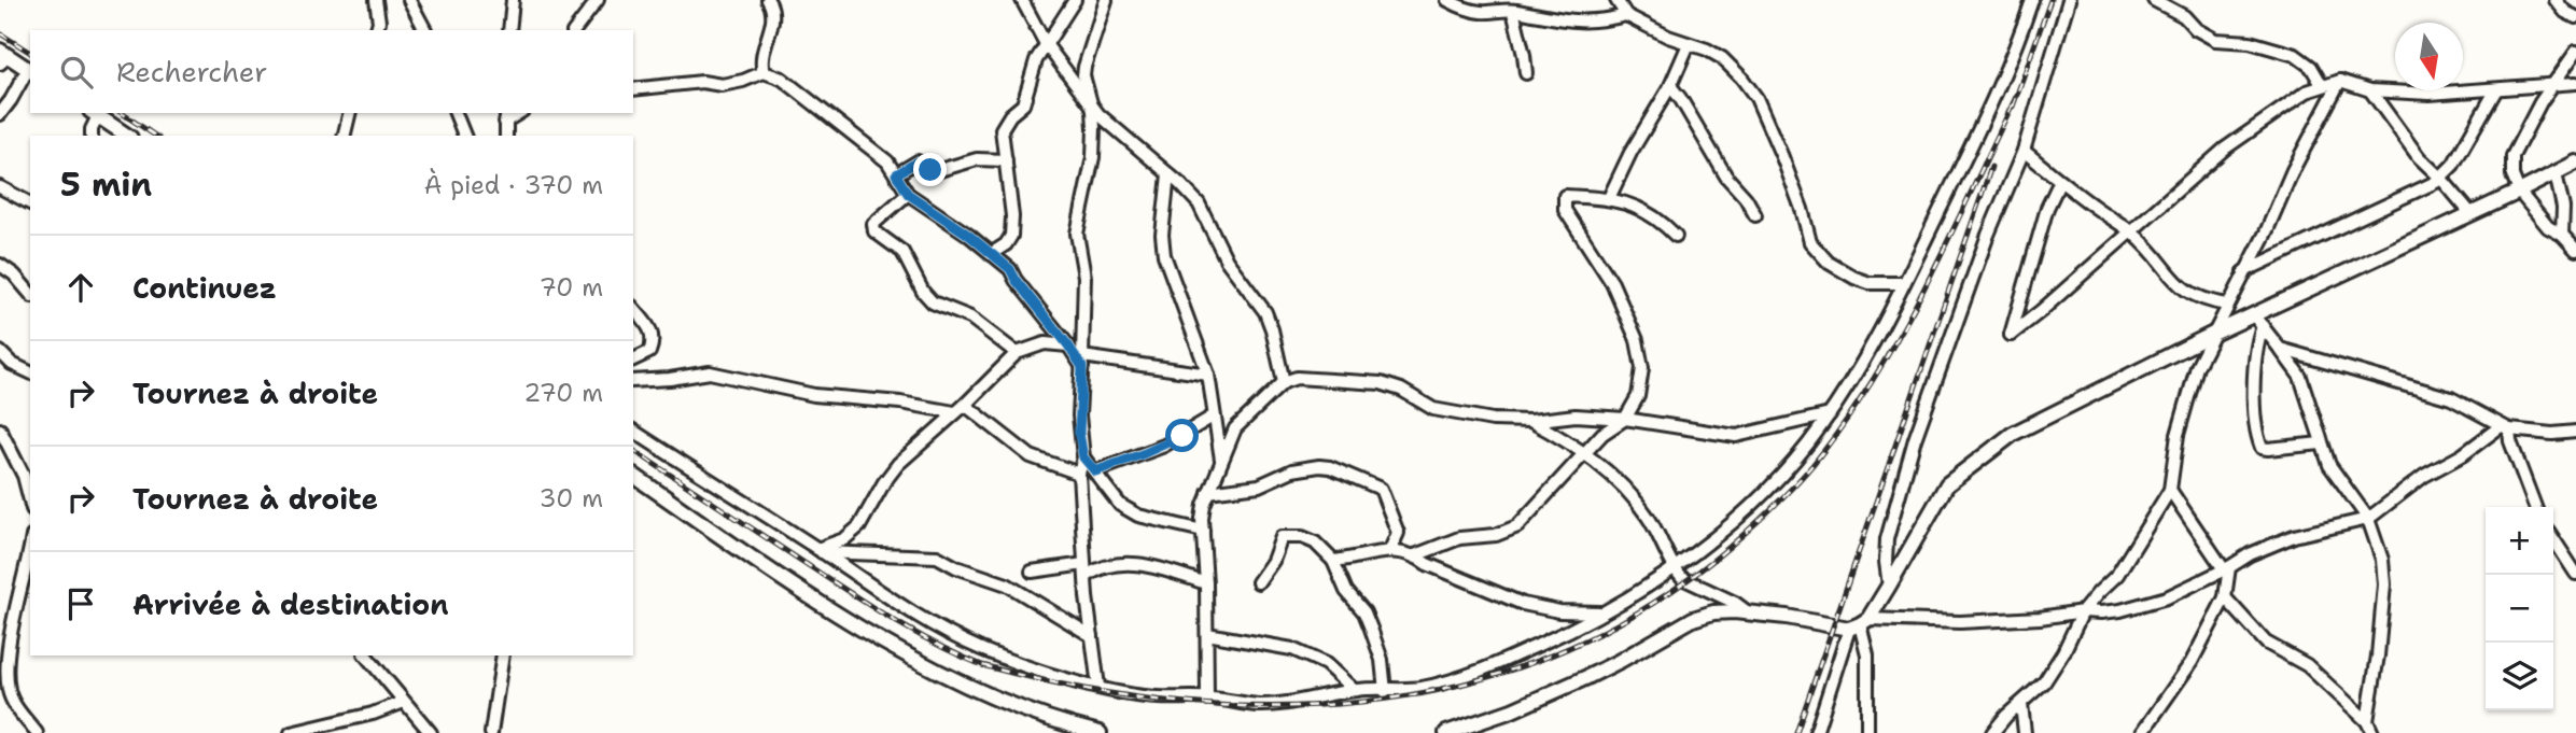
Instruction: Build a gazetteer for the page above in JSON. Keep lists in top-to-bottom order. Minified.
{"north":"bottom","page":{"search":"Rechercher","heading":["5 min","À pied · 370 m"],"list":[["Continuez","70 m"],["Tournez à droite","270 m"],["Tournez à droite","30 m"],"Arrivée à destination"],"map_buttons":["+","−"]}}
